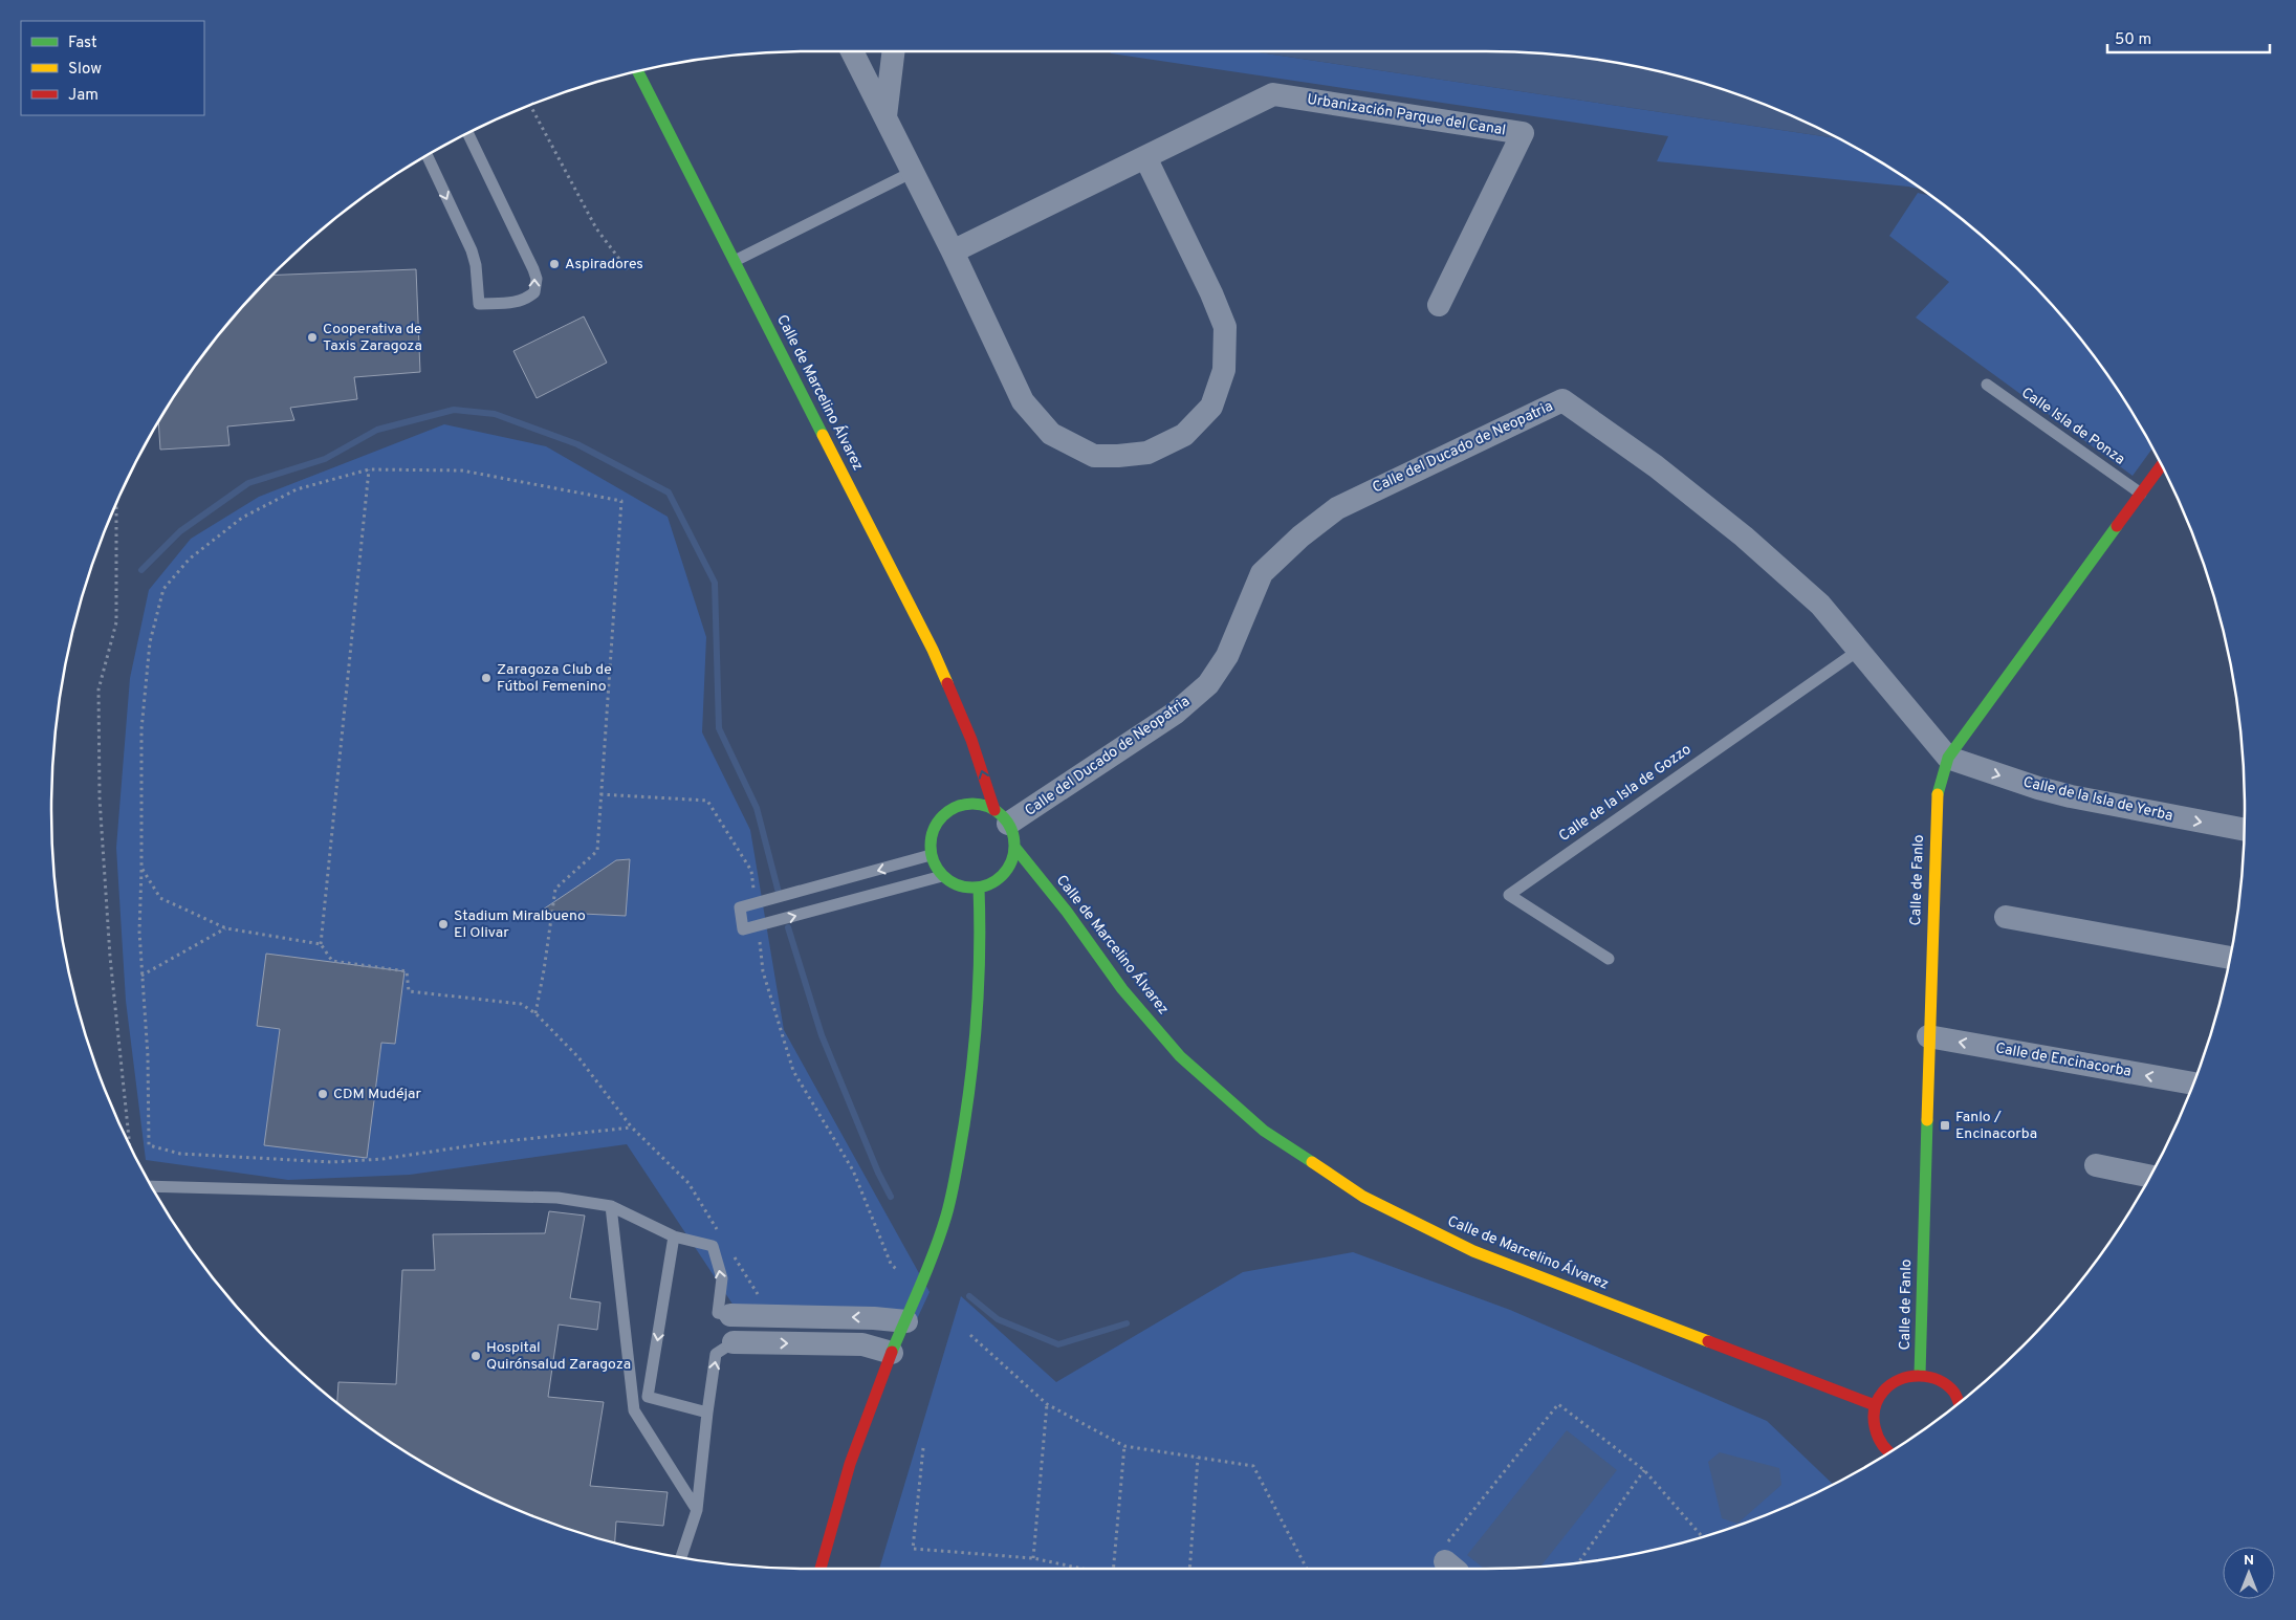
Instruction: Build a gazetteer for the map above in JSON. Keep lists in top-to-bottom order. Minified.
{"streets":{"street":["Urbanización Parque del Canal","Calle de Marcelino Álvarez","Calle del Ducado de Neopatria","Calle de la Isla de Yerba","Calle de Fanlo","Calle de Encinacorba"],"lane":["Calle Isla de Ponza","Calle de la Isla de Gozzo"]},"crossings":[["Calle de Marcelino Álvarez","Calle del Ducado de Neopatria"],["Calle Isla de Ponza","Calle de Fanlo"],["Calle del Ducado de Neopatria","Calle de la Isla de Gozzo"],["Calle del Ducado de Neopatria","Calle de la Isla de Yerba"],["Calle del Ducado de Neopatria","Calle de Fanlo"],["Calle de la Isla de Yerba","Calle de Fanlo"],["Calle de Fanlo","Calle de Encinacorba"]],"places":{"other":["Aspiradores","Cooperativa de Taxis Zaragoza","Zaragoza Club de Fútbol Femenino","Stadium Miralbueno El Olivar","CDM Mudéjar","Hospital Quirónsalud Zaragoza"],"transit":["Fanlo / Encinacorba"]},"legend":["Fast","Slow","Jam"],"scale_bar":"50 m","north":"top"}
